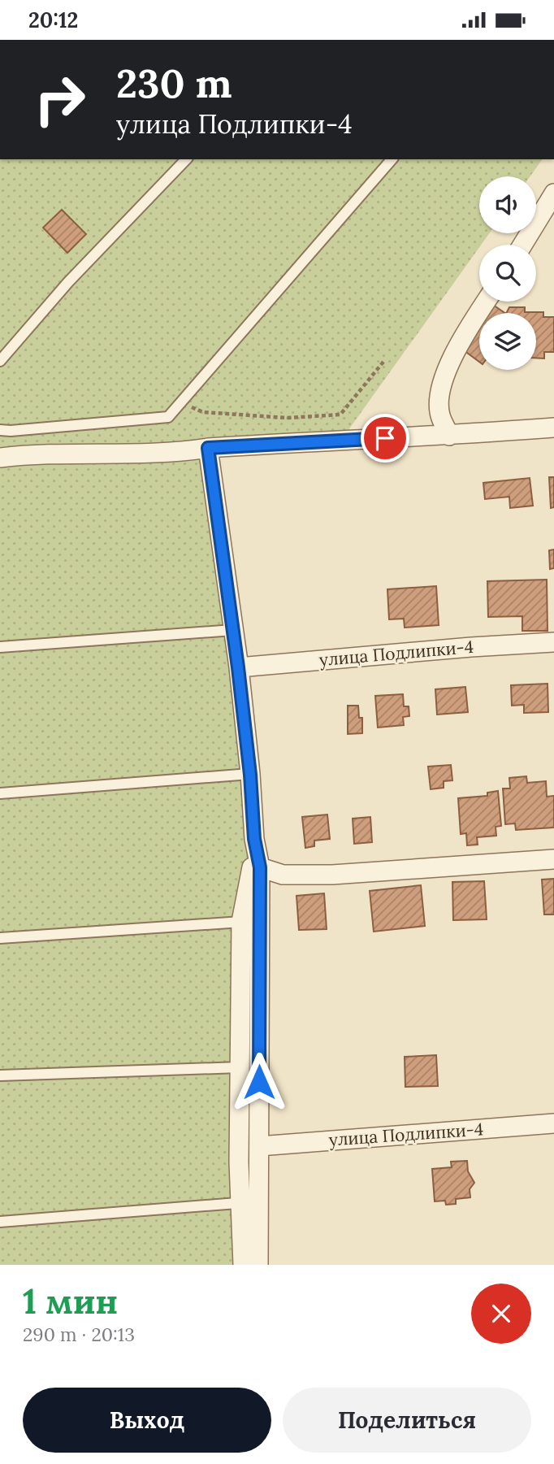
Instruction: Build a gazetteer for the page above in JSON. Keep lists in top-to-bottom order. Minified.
{"streets":{"street":["улица Подлипки-4"]},"page":{"status":"20:12","turn":["230 m","улица Подлипки-4"],"heading":["1 мин","290 m · 20:13"],"buttons":["Выход","Поделиться"]}}
